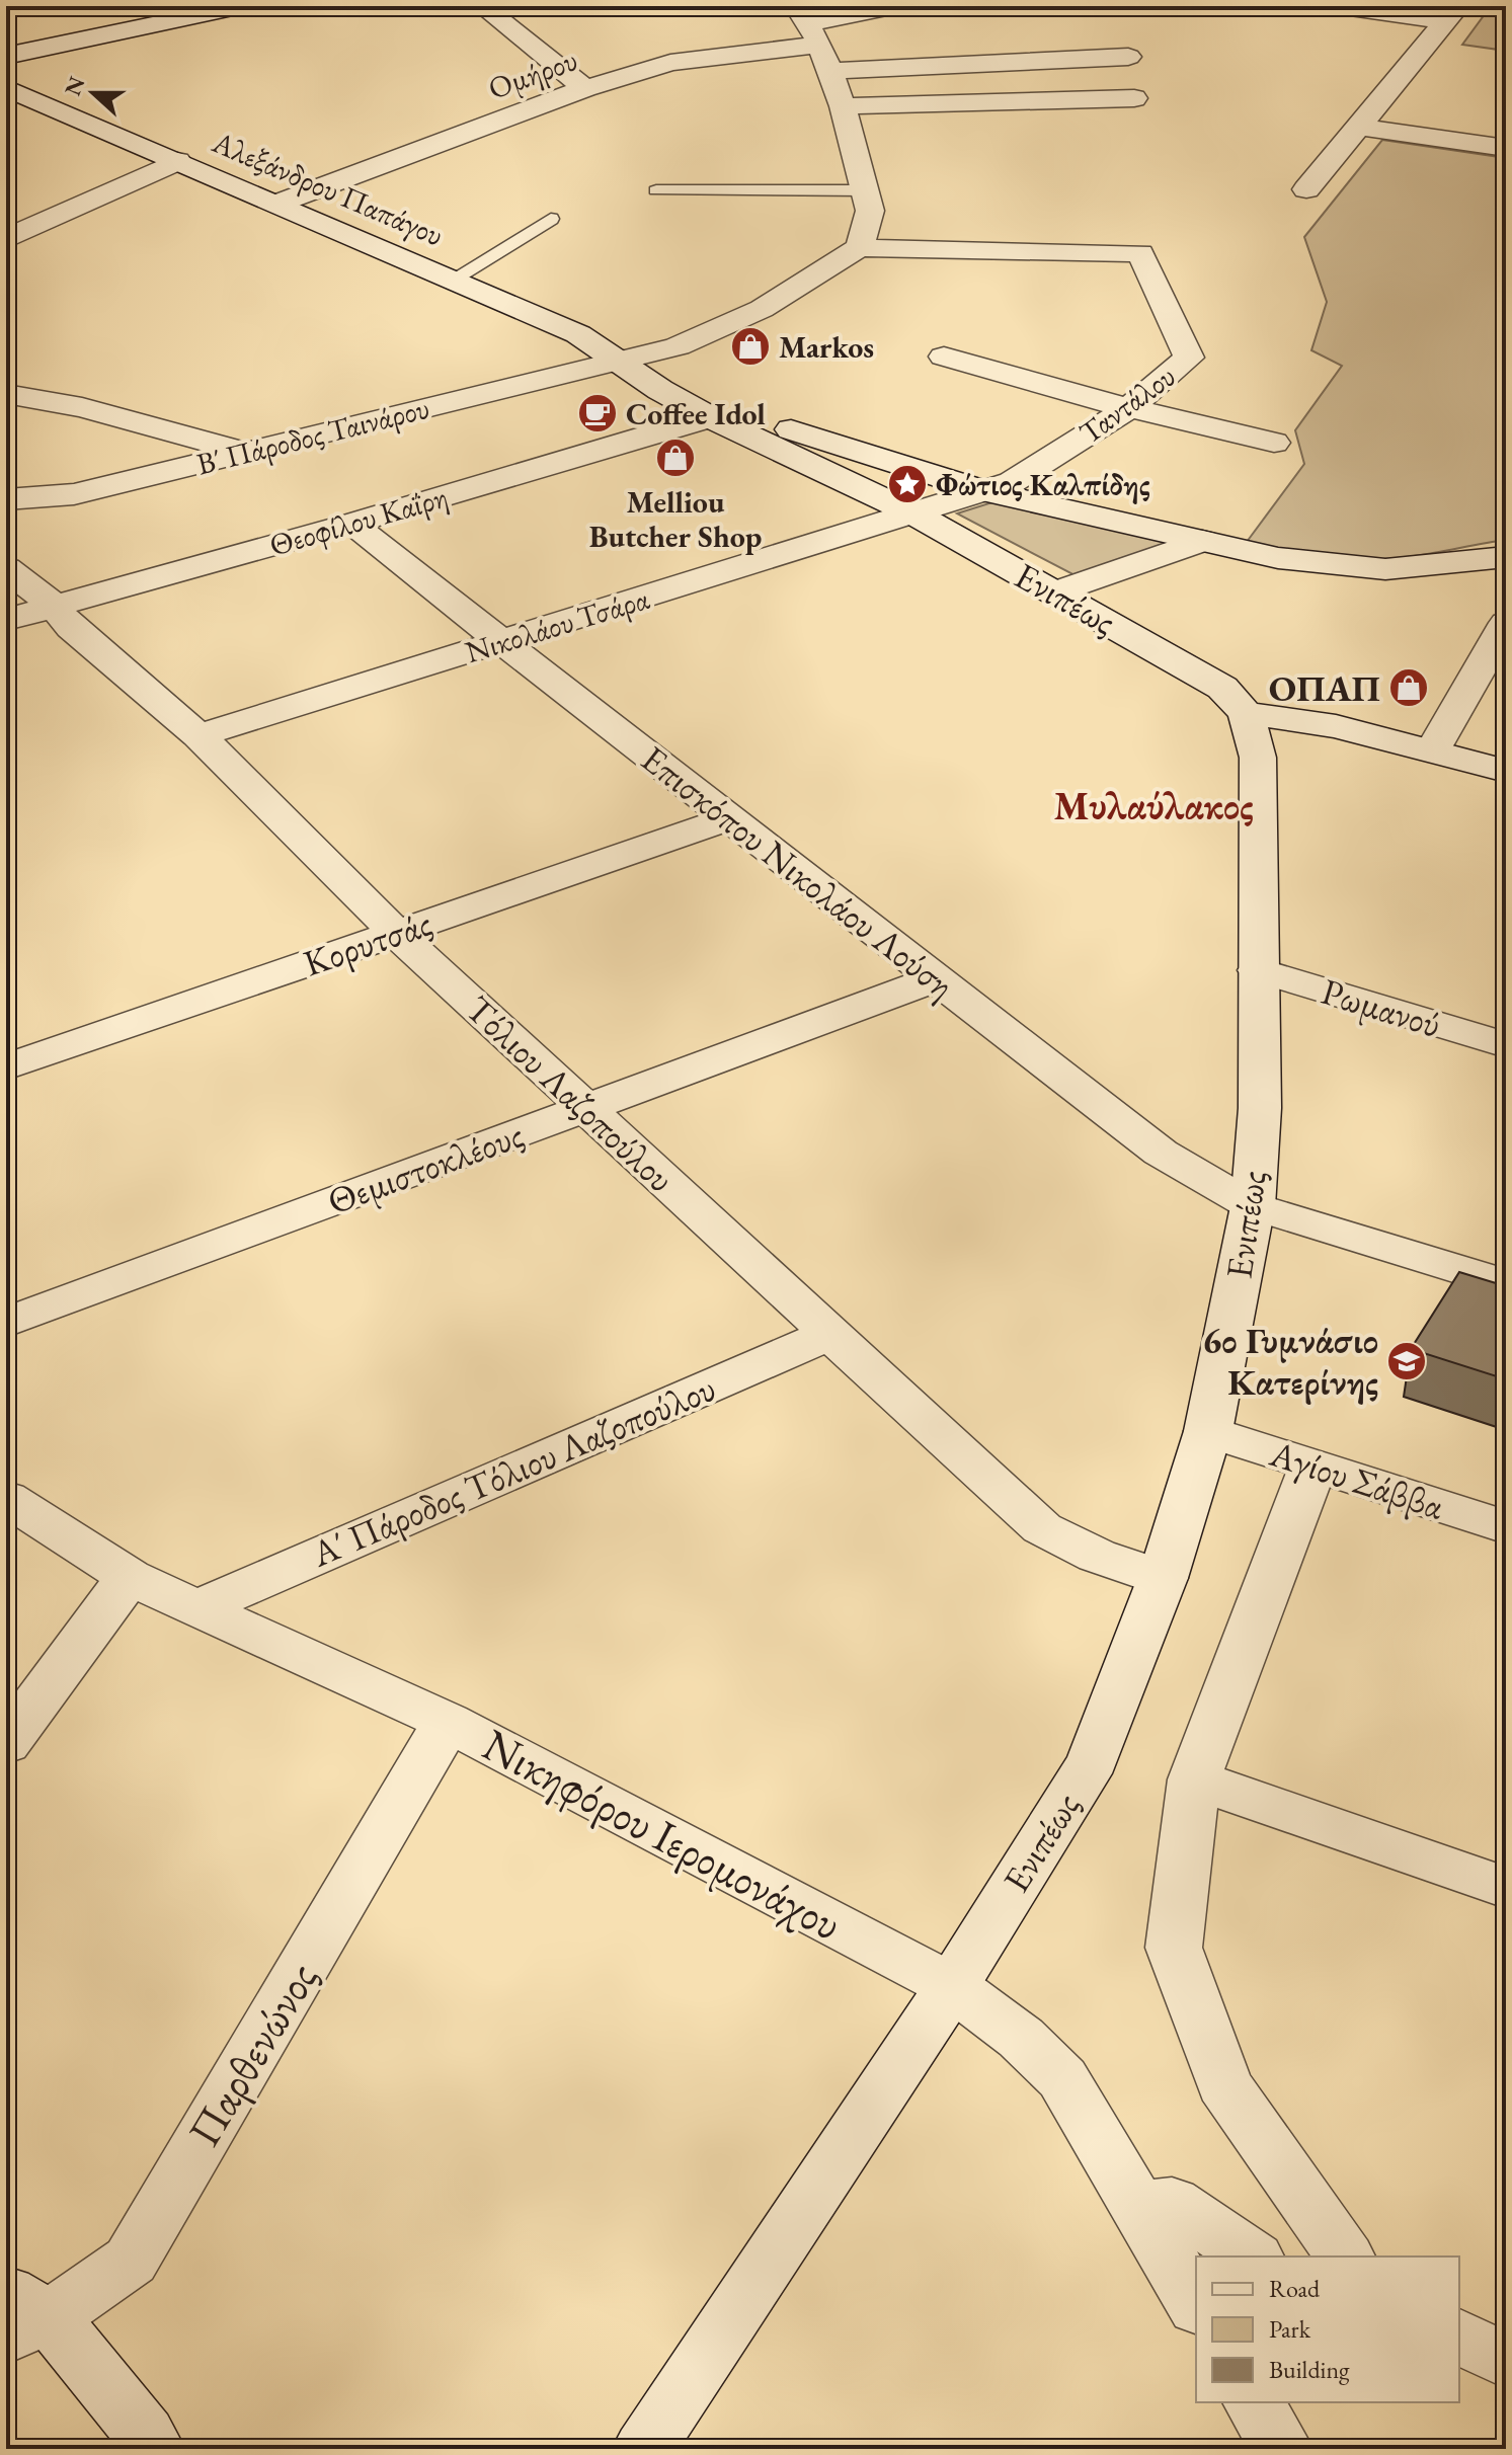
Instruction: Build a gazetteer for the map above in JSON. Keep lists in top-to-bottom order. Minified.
{"streets":{"street":["Ομήρου","Αλεξάνδρου Παπάγου","Ταντάλου","Β΄ Πάροδος Ταινάρου","Θεοφίλου Καΐρη","Ενιπέως","Νικολάου Τσάρα","Επισκόπου Νικολάου Λούση","Κορυτσάς","Ρωμανού","Τόλιου Λαζοπούλου","Θεμιστοκλέους","Α΄ Πάροδος Τόλιου Λαζοπούλου","Αγίου Σάββα","Νικηφόρου Ιερομονάχου","Παρθενώνος"]},"crossings":[["Ομήρου","Αλεξάνδρου Παπάγου"],["Αλεξάνδρου Παπάγου","Β΄ Πάροδος Ταινάρου"],["Αλεξάνδρου Παπάγου","Ενιπέως"],["Ταντάλου","Β΄ Πάροδος Ταινάρου"],["Ταντάλου","Ενιπέως"],["Ταντάλου","Νικολάου Τσάρα"],["Β΄ Πάροδος Ταινάρου","Ενιπέως"],["Θεοφίλου Καΐρη","Ενιπέως"],["Θεοφίλου Καΐρη","Επισκόπου Νικολάου Λούση"],["Θεοφίλου Καΐρη","Τόλιου Λαζοπούλου"],["Ενιπέως","Νικολάου Τσάρα"],["Ενιπέως","Επισκόπου Νικολάου Λούση"],["Ενιπέως","Ρωμανού"],["Ενιπέως","Τόλιου Λαζοπούλου"],["Ενιπέως","Αγίου Σάββα"],["Ενιπέως","Νικηφόρου Ιερομονάχου"],["Νικολάου Τσάρα","Επισκόπου Νικολάου Λούση"],["Νικολάου Τσάρα","Τόλιου Λαζοπούλου"],["Επισκόπου Νικολάου Λούση","Κορυτσάς"],["Επισκόπου Νικολάου Λούση","Θεμιστοκλέους"],["Κορυτσάς","Τόλιου Λαζοπούλου"],["Τόλιου Λαζοπούλου","Θεμιστοκλέους"],["Τόλιου Λαζοπούλου","Α΄ Πάροδος Τόλιου Λαζοπούλου"],["Α΄ Πάροδος Τόλιου Λαζοπούλου","Νικηφόρου Ιερομονάχου"],["Νικηφόρου Ιερομονάχου","Παρθενώνος"]],"districts":["Μυλαύλακος"],"places":{"shop":["Markos","Melliou Butcher Shop","ΟΠΑΠ"],"cafe":["Coffee Idol"],"place":["Φώτιος Καλπίδης"],"school or university":["6ο Γυμνάσιο Κατερίνης"]},"legend":["Road","Park","Building"],"north":"left"}
